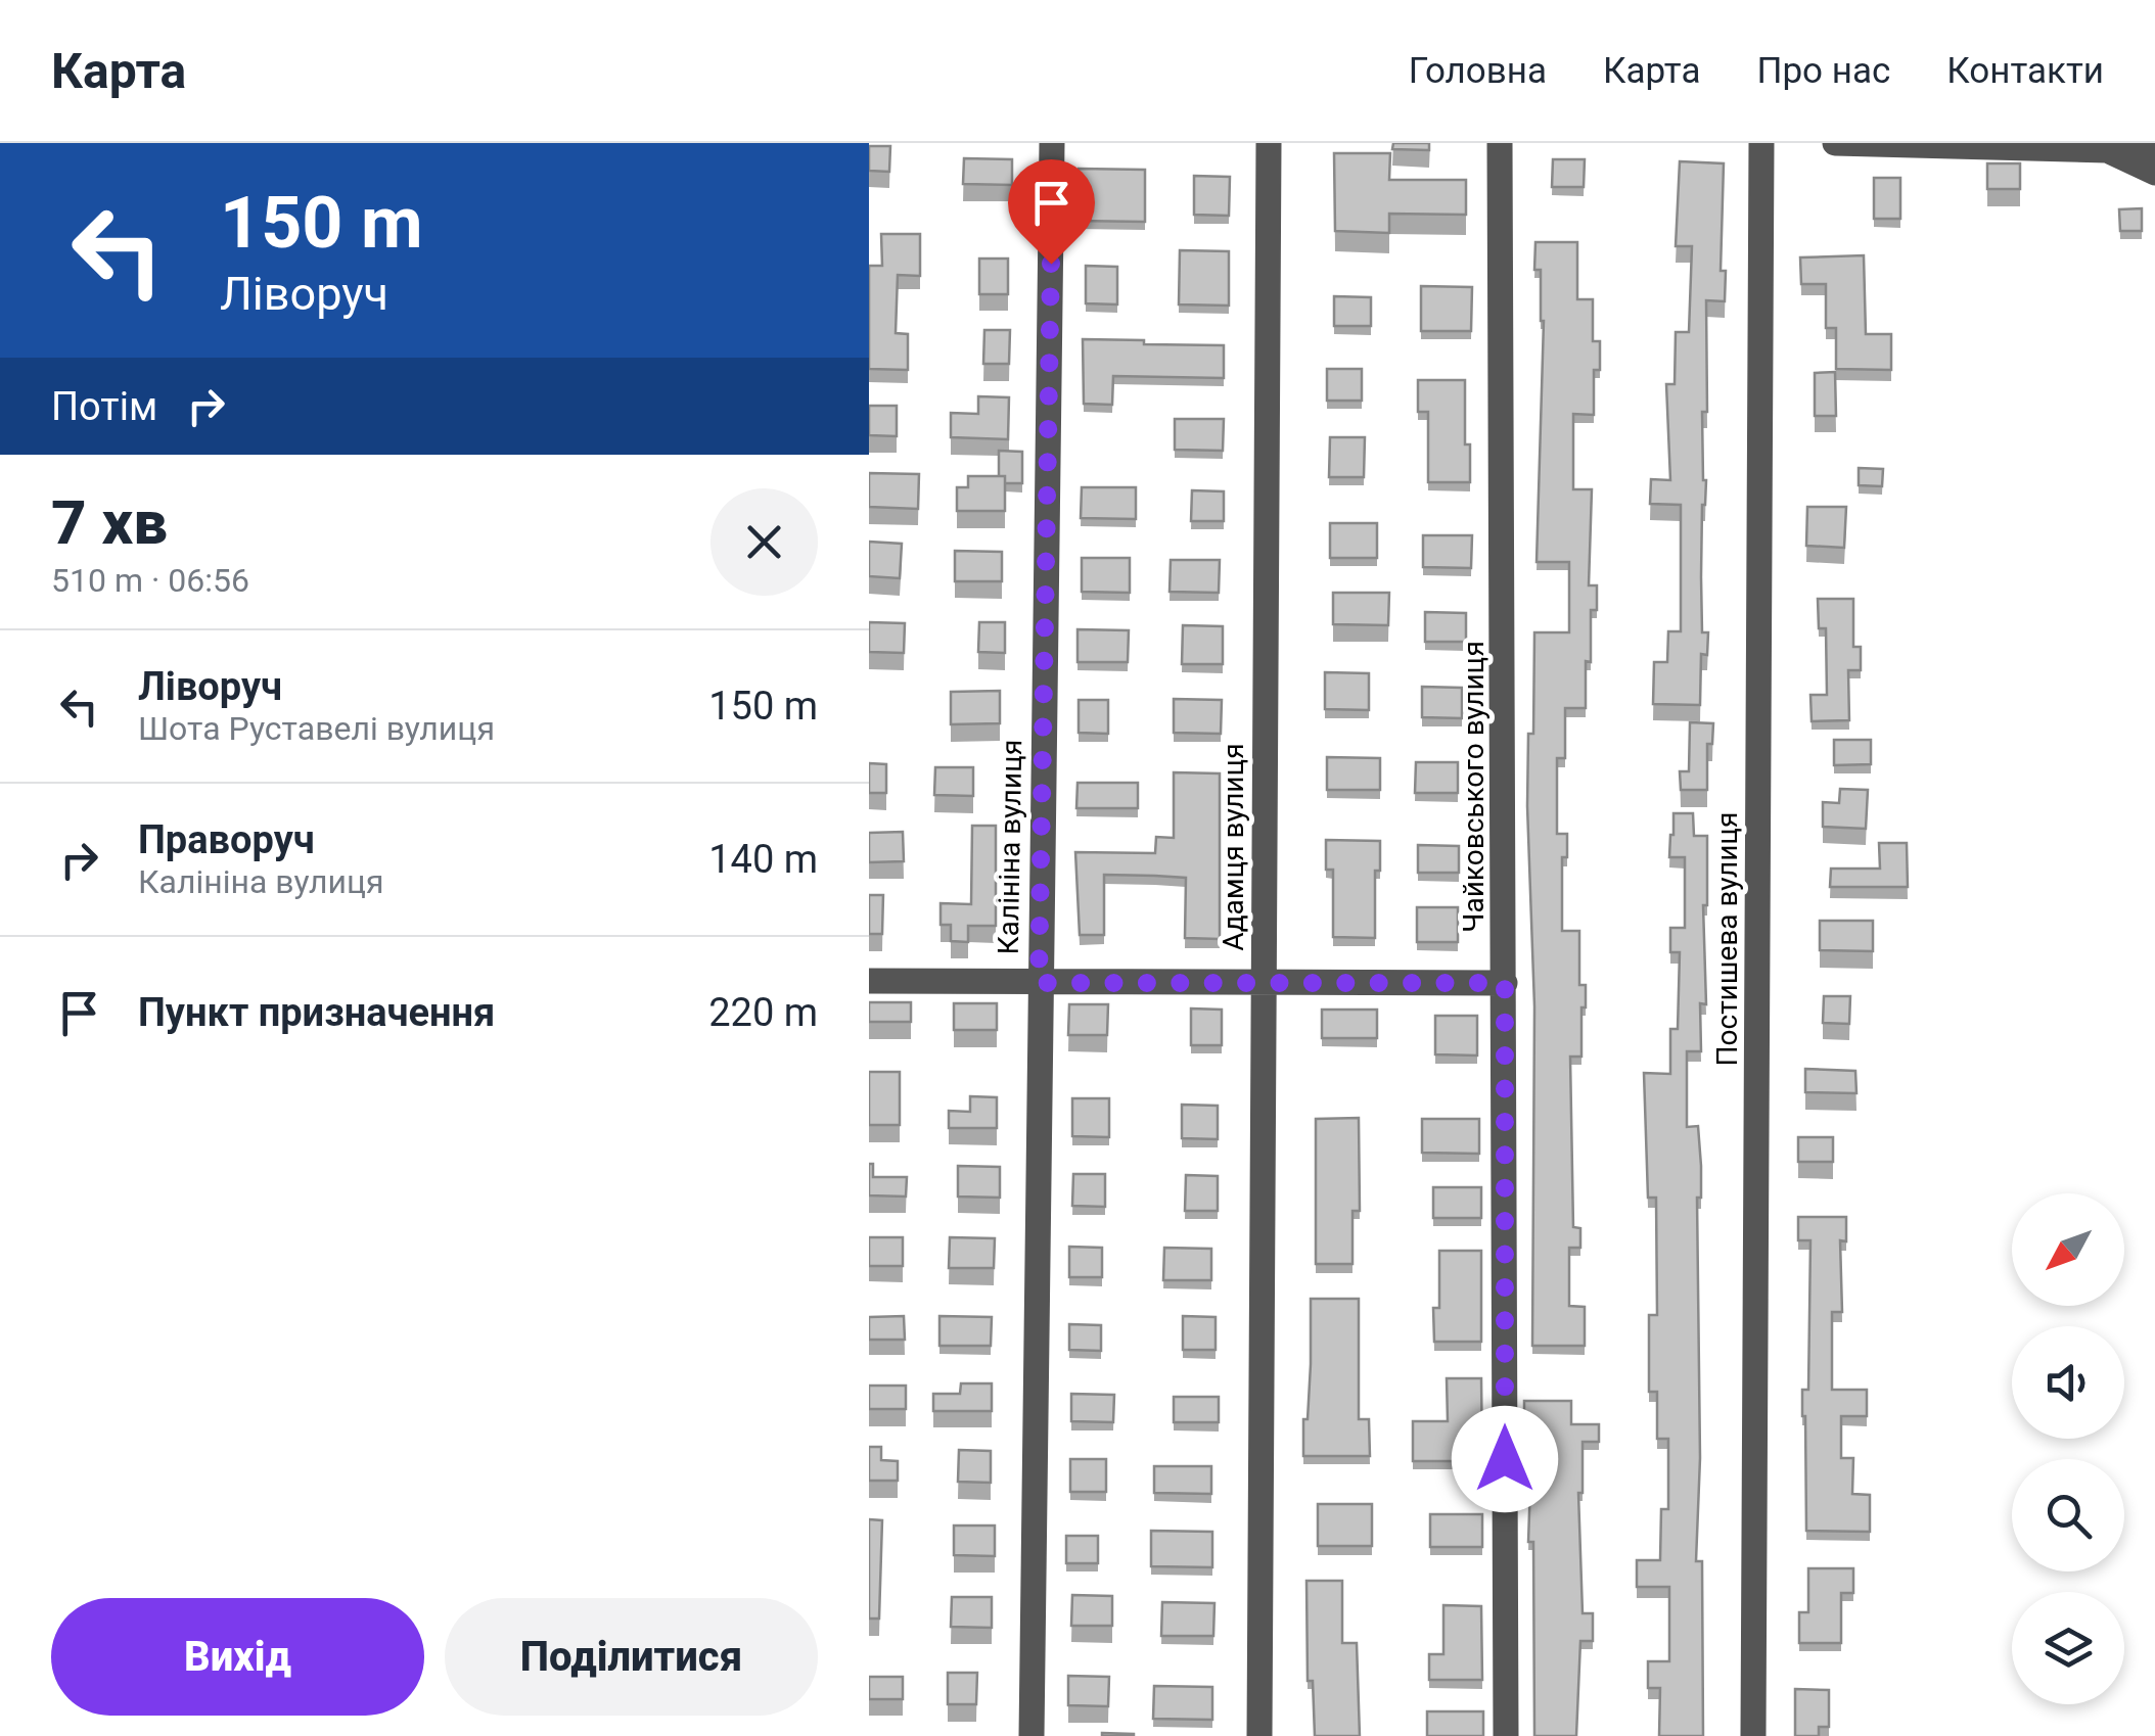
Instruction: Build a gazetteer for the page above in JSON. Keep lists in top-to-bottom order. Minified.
{"streets":{"street":["Чайковського вулиця","Калініна вулиця","Адамця вулиця","Постишева вулиця"]},"north":"bottom left","page":{"header":"Карта","nav":["Головна","Карта","Про нас","Контакти"],"turn":["150 m","Ліворуч"],"then":"Потім","heading":["7 хв","510 m · 06:56"],"list":[{"name":"Ліворуч","note":"Шота Руставелі вулиця","value":"150 m"},{"name":"Праворуч","note":"Калініна вулиця","value":"140 m"},{"name":"Пункт призначення","value":"220 m"}],"buttons":["Вихід","Поділитися"]}}
